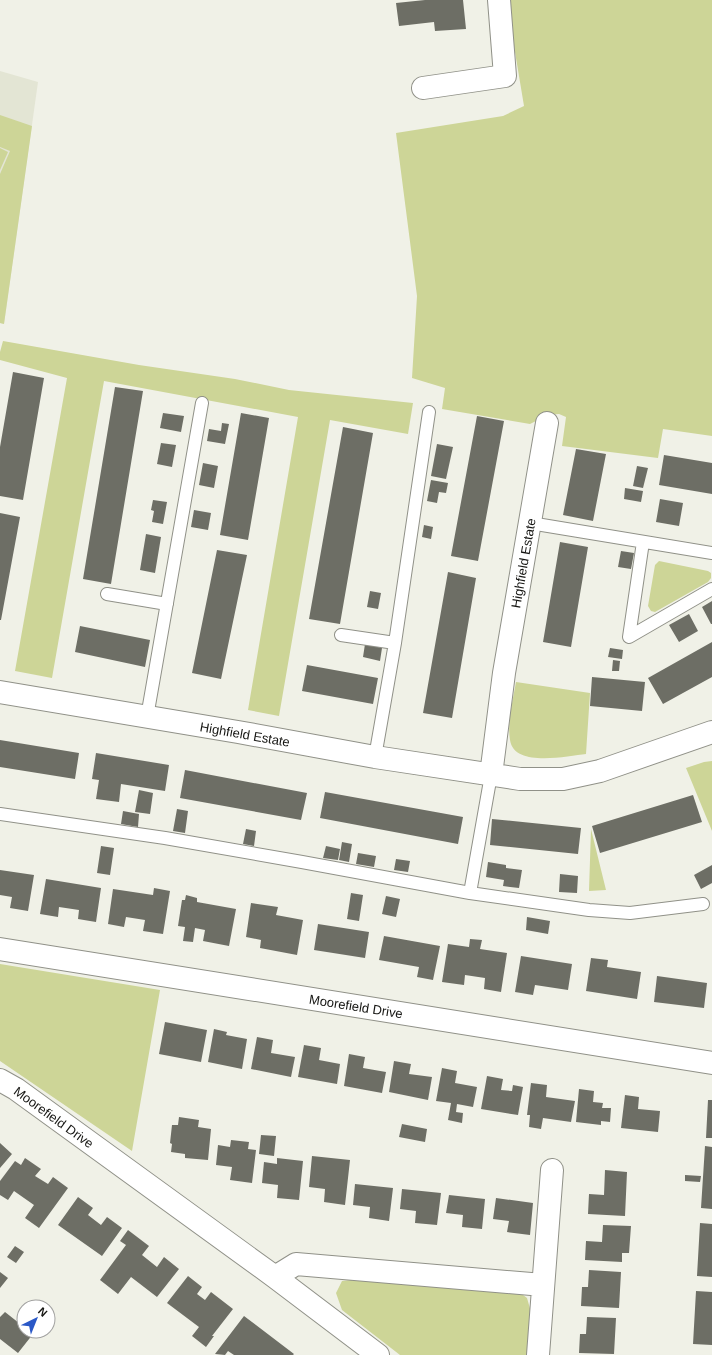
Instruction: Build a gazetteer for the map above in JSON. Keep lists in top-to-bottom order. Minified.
{"streets":{"street":["Highfield Estate","Moorefield Drive"]},"north":"top right"}
